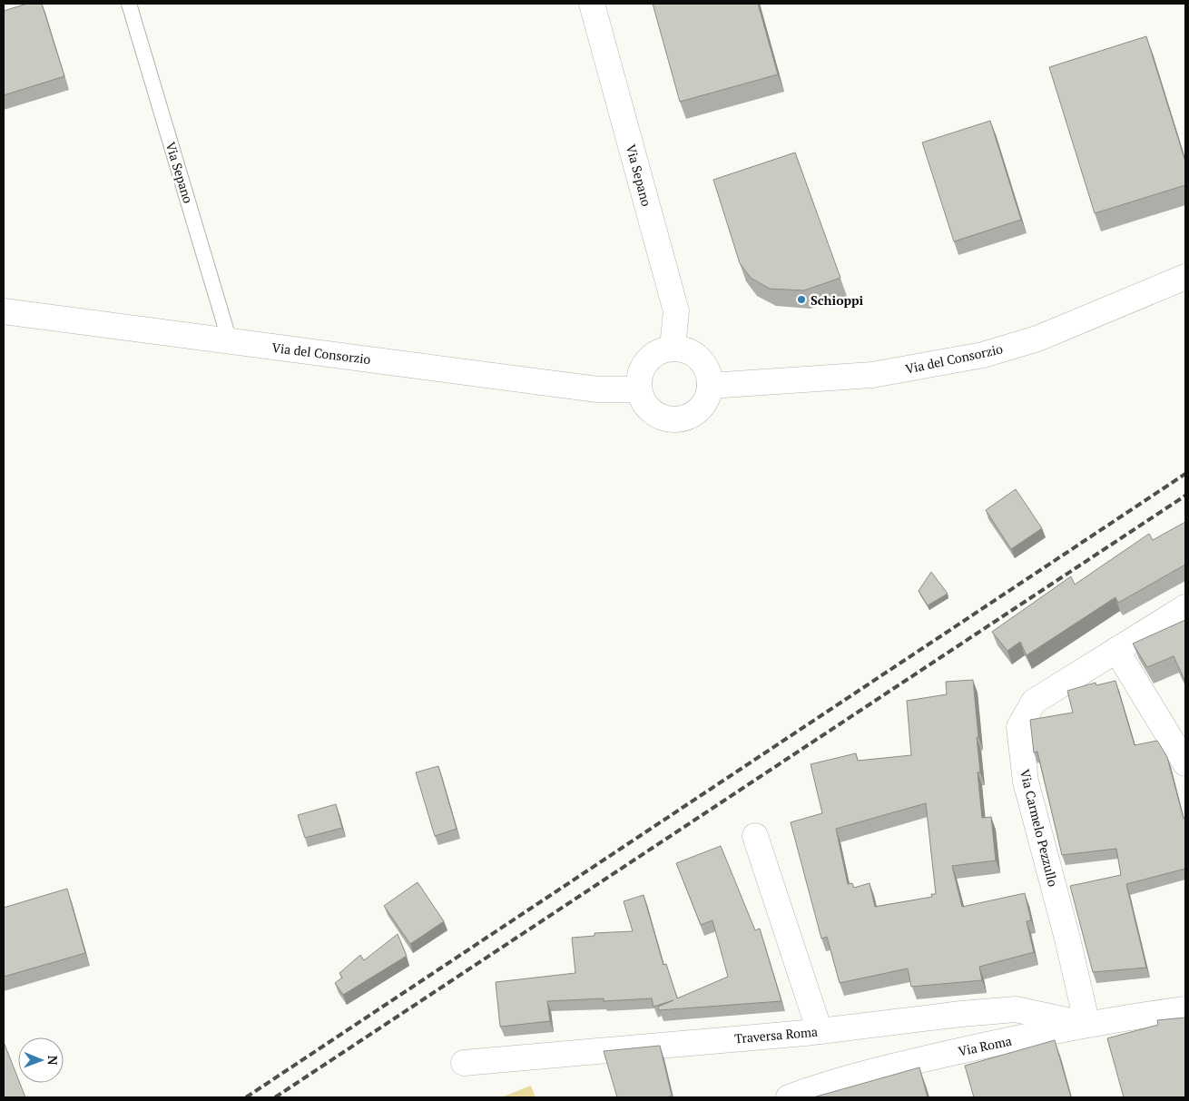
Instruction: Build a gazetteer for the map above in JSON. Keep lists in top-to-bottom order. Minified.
{"streets":{"street":["Via Sepano","Via del Consorzio","Via Carmelo Pezzullo","Traversa Roma","Via Roma"]},"crossings":[["Via Sepano","Via del Consorzio"],["Via Carmelo Pezzullo","Traversa Roma"],["Via Carmelo Pezzullo","Via Roma"],["Traversa Roma","Via Roma"]],"places":["Schioppi"],"north":"right"}
